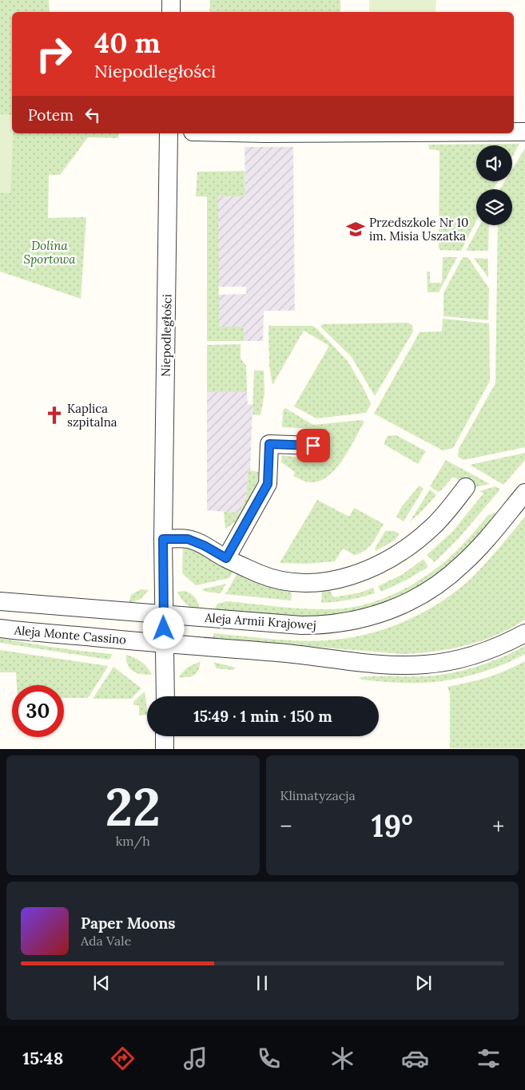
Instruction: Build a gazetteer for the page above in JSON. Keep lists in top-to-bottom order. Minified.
{"streets":{"street":["Niepodległości","Aleja Armii Krajowej","Aleja Monte Cassino"]},"crossings":[["Niepodległości","Aleja Armii Krajowej"],["Niepodległości","Aleja Monte Cassino"]],"parks":["Dolina Sportowa"],"places":{"school or university":["Przedszkole Nr 10 im. Misia Uszatka"],"church":["Kaplica szpitalna"]},"page":{"turn":["40 m","Niepodległości"],"then":"Potem","limit":"30","trip":"15:49 · 1 min · 150 m","tile":[["22","km/h"],"Klimatyzacja"],"heat":["−","19°","+"],"song":["Paper Moons","Ada Vale"],"tabs":"15:48"}}
